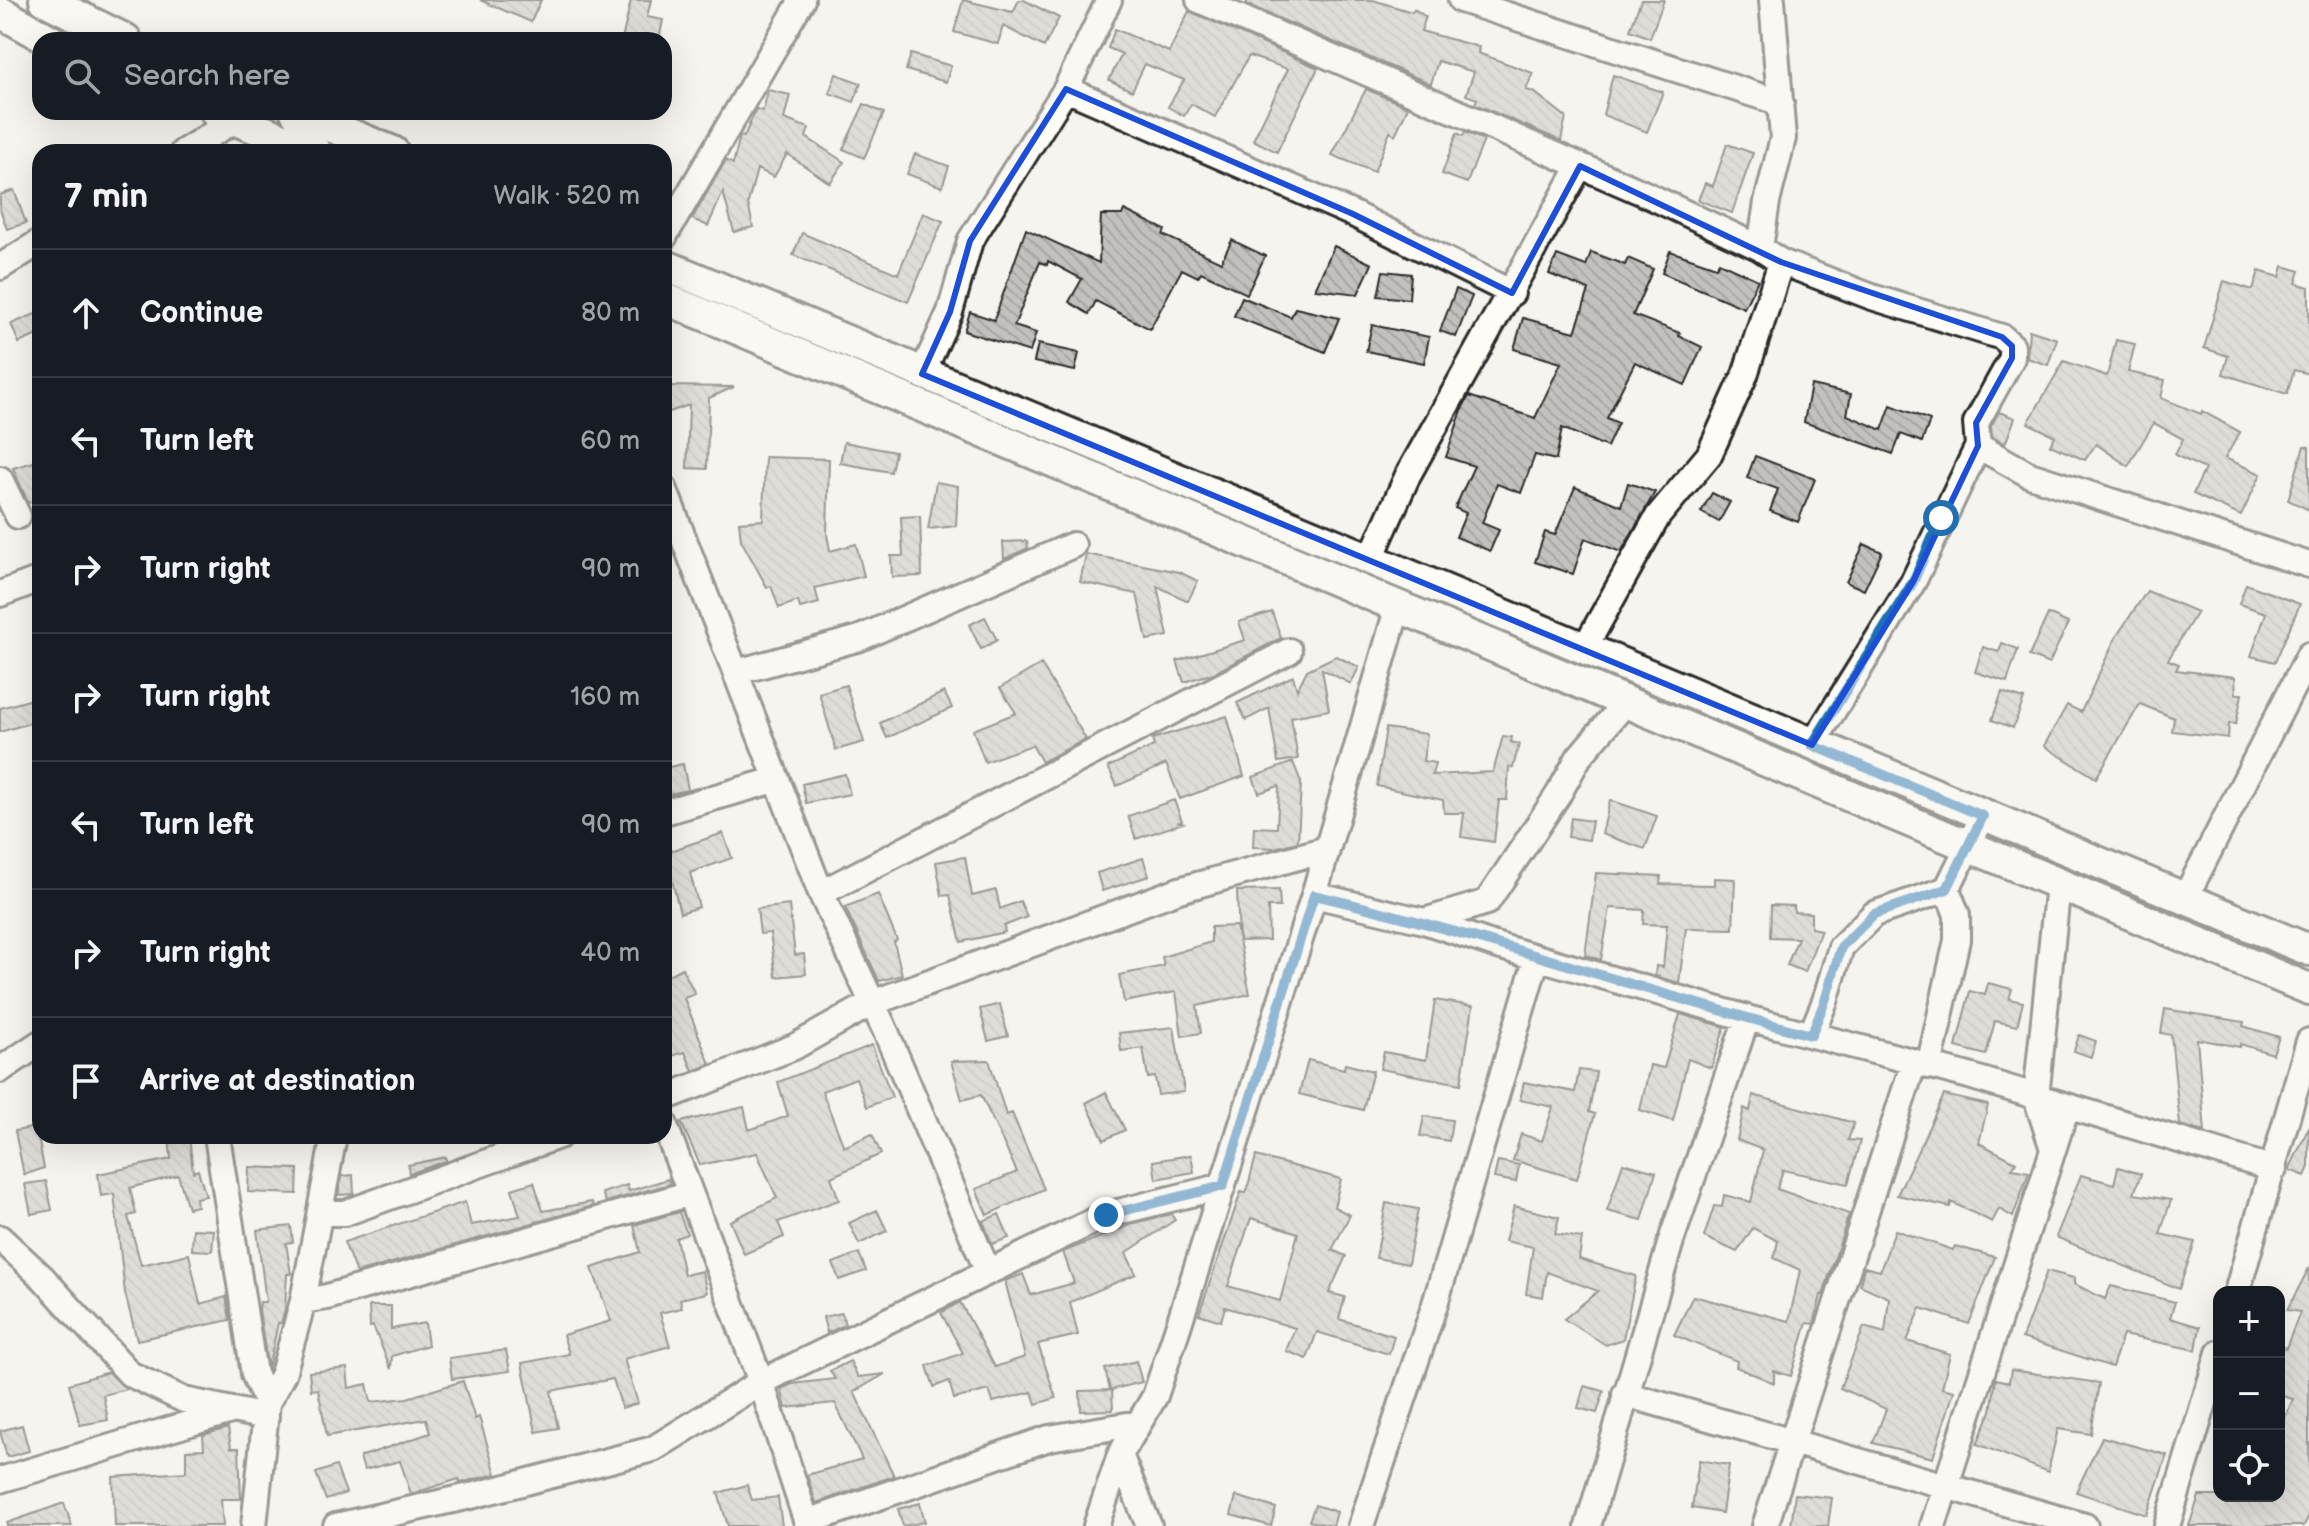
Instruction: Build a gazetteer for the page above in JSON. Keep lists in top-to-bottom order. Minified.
{"page":{"search":"Search here","heading":["7 min","Walk · 520 m"],"list":[["Continue","80 m"],["Turn left","60 m"],["Turn right","90 m"],["Turn right","160 m"],["Turn left","90 m"],["Turn right","40 m"],"Arrive at destination"],"map_buttons":["+","−"]}}
